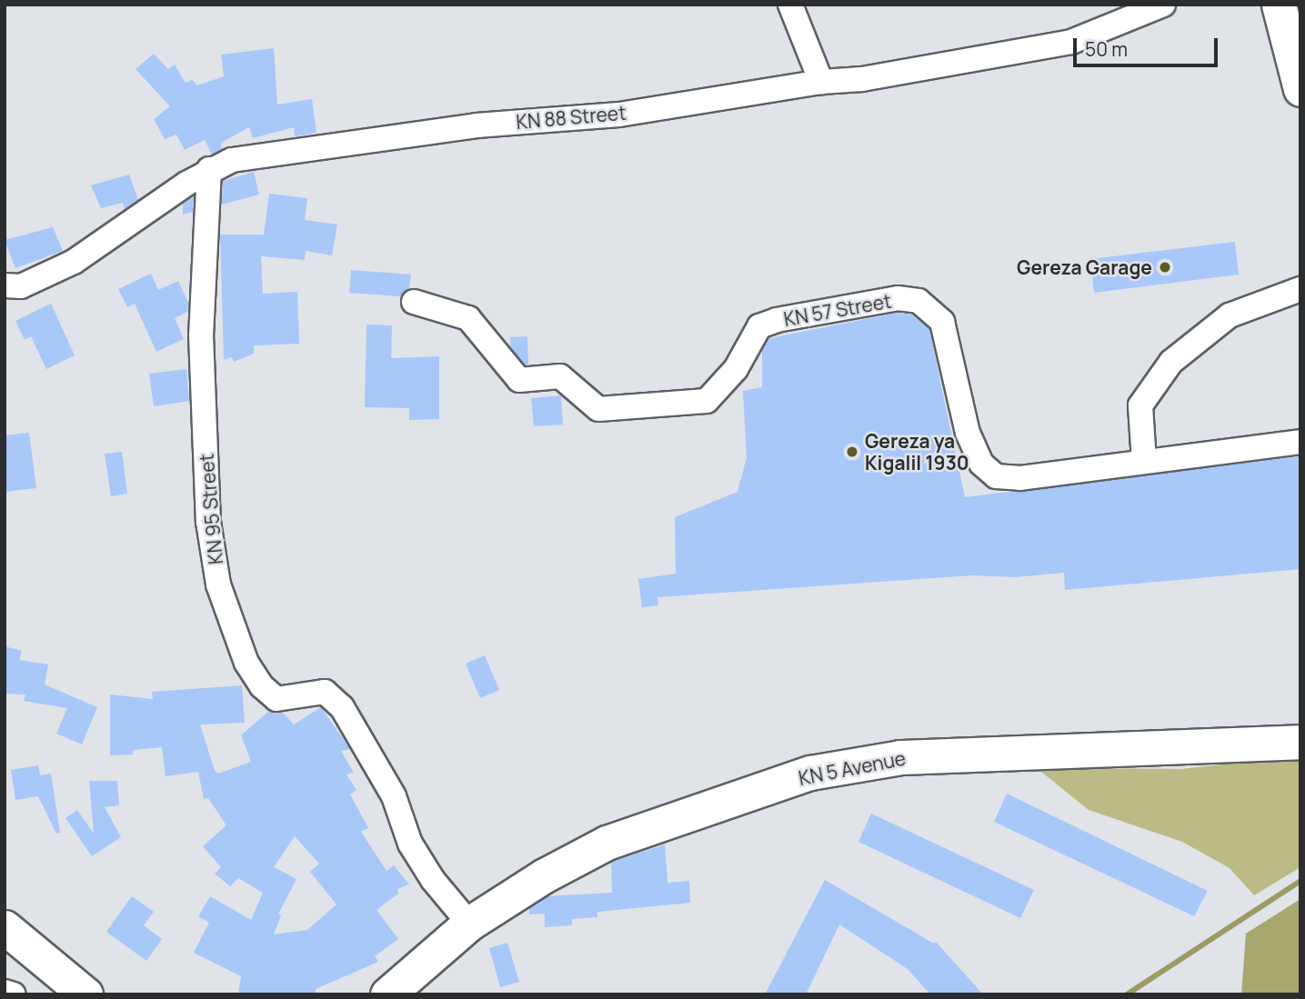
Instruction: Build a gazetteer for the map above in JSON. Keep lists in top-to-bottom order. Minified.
{"streets":{"main road":["KN 5 Avenue"],"street":["KN 88 Street","KN 57 Street","KN 95 Street"]},"crossings":[["KN 88 Street","KN 95 Street"],["KN 95 Street","KN 5 Avenue"]],"places":["Gereza Garage","Gereza ya KigaliI 1930"],"scale_bar":"50 m"}
